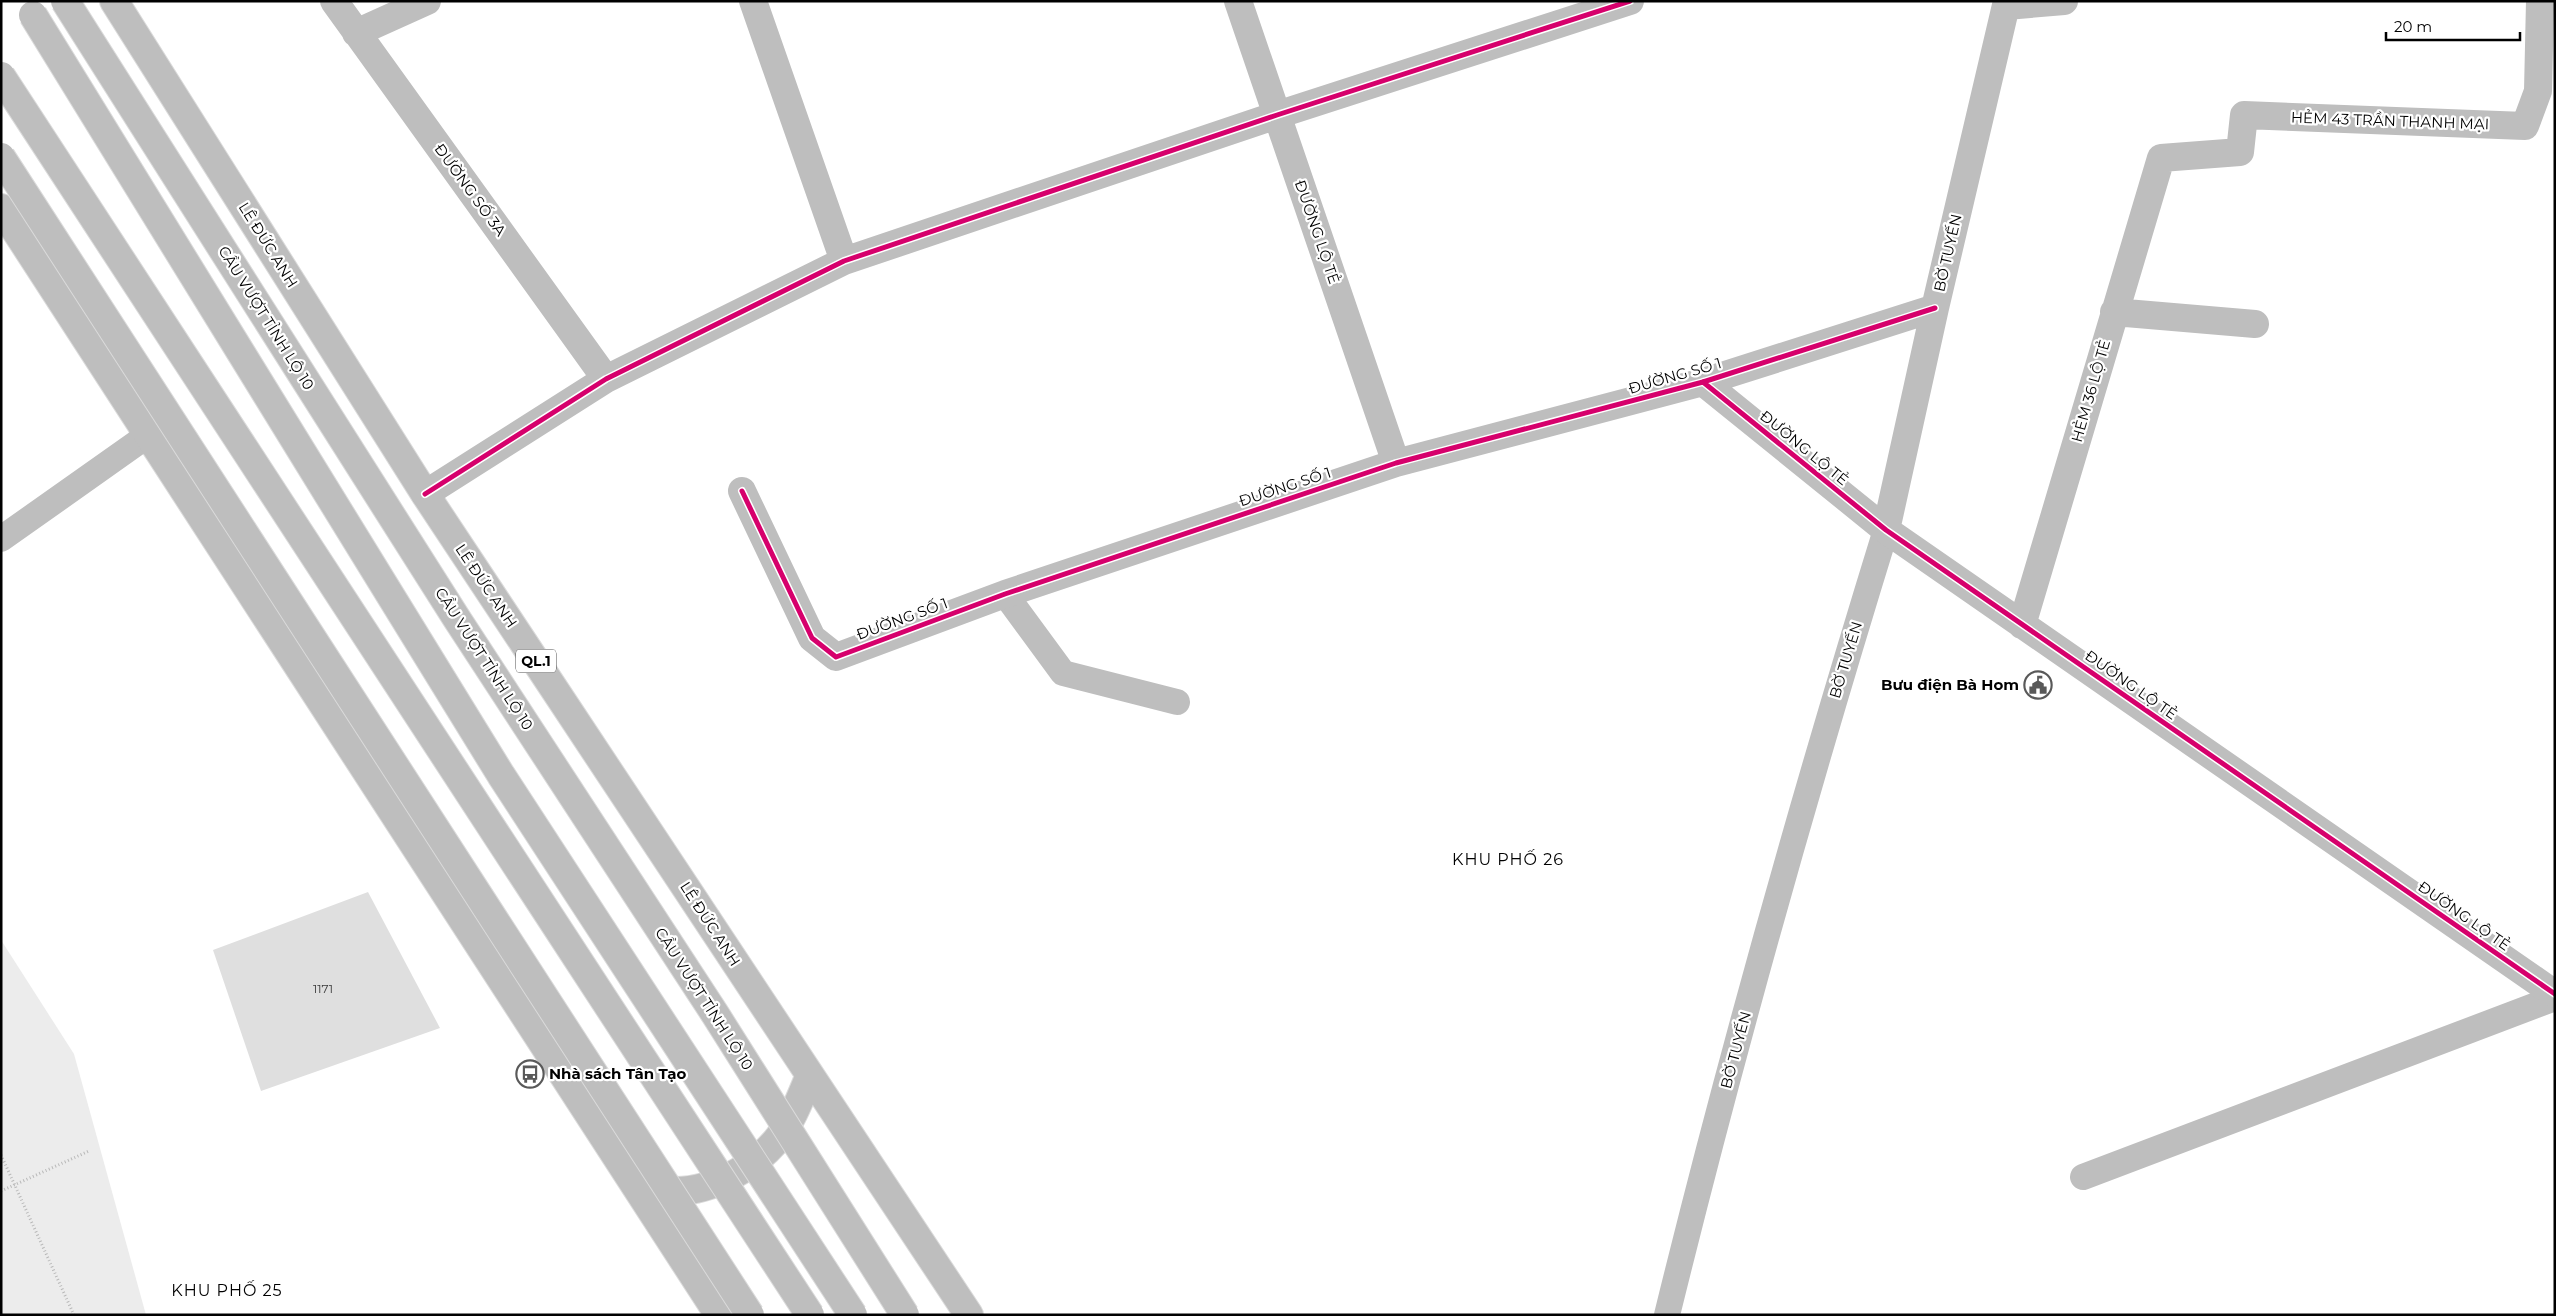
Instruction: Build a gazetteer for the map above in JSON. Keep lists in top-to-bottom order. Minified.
{"streets":{"main road":["HẺM 43 TRẦN THANH MẠI","ĐƯỜNG SỐ 3A","ĐƯỜNG LỘ TẺ","LÊ ĐỨC ANH","BỜ TUYẾN","CẦU VƯỢT TỈNH LỘ 10","ĐƯỜNG SỐ 1","HẺM 36 LỘ TẺ","QL.1"]},"crossings":[["HẺM 43 TRẦN THANH MẠI","HẺM 36 LỘ TẺ"],["ĐƯỜNG LỘ TẺ","BỜ TUYẾN"],["ĐƯỜNG LỘ TẺ","ĐƯỜNG SỐ 1"],["ĐƯỜNG LỘ TẺ","HẺM 36 LỘ TẺ"],["BỜ TUYẾN","ĐƯỜNG SỐ 1"]],"districts":["KHU PHỐ 26","KHU PHỐ 25"],"places":{"public building":["Bưu điện Bà Hom"],"bus stop":["Nhà sách Tân Tạo"]},"house_numbers":["1171"],"scale_bar":"20 m"}
